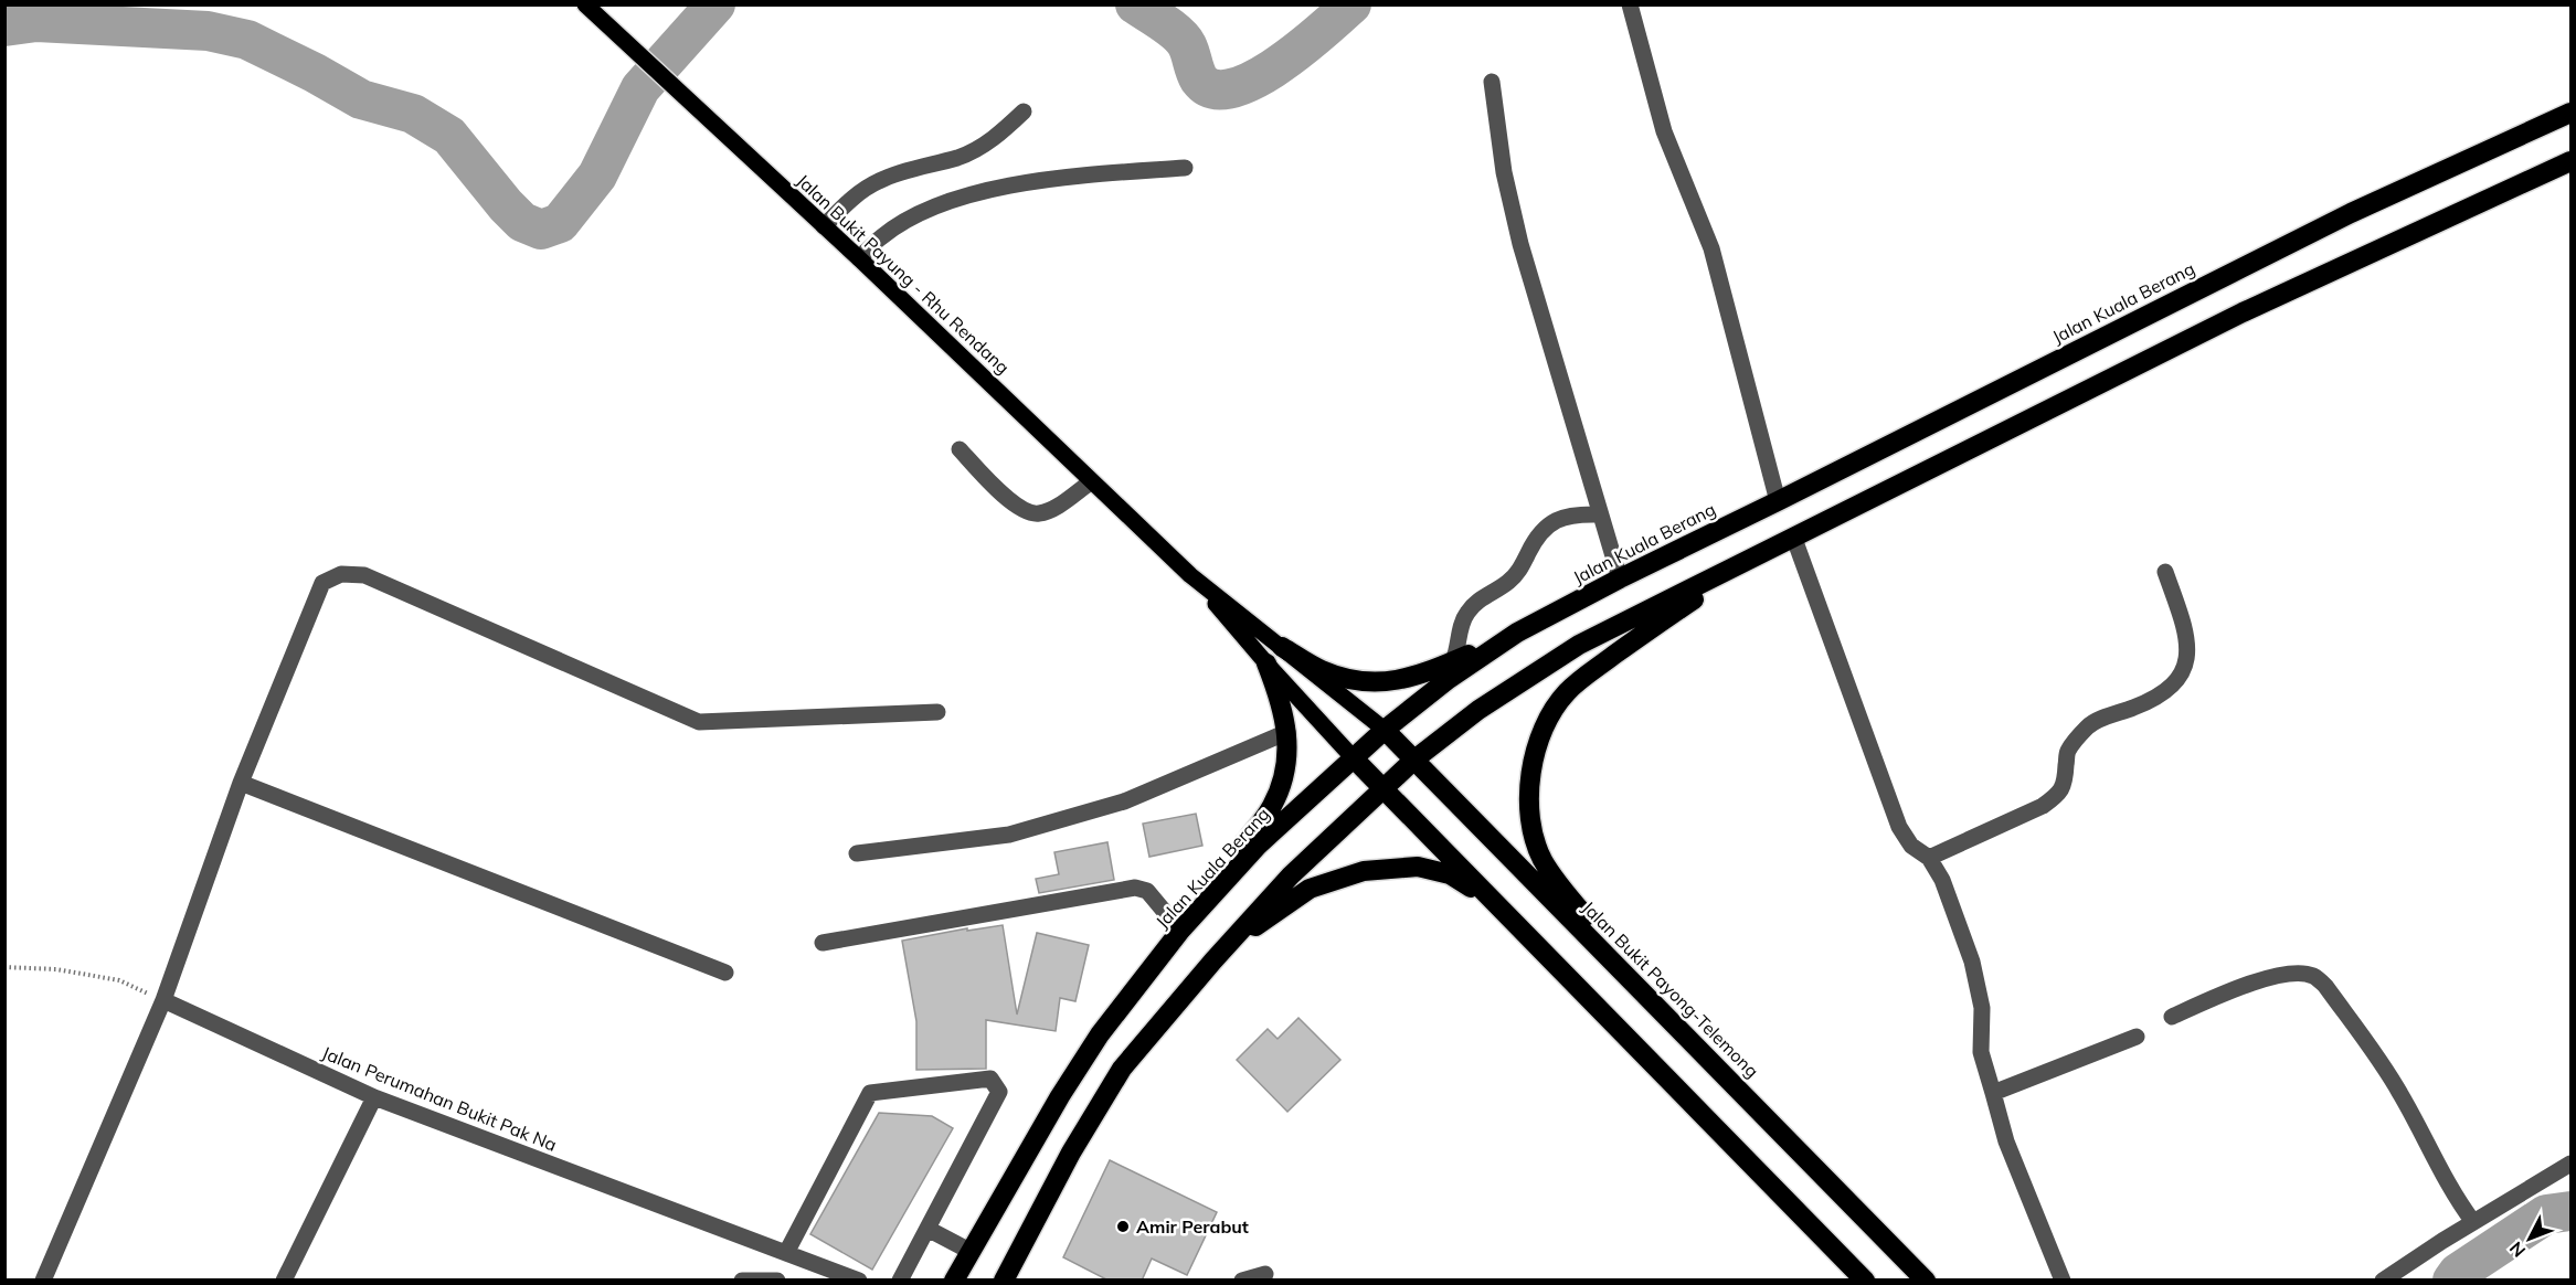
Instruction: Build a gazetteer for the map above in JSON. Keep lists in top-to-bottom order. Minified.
{"streets":{"highway":["Jalan Kuala Berang","Jalan Bukit Payong-Telemong"],"main road":["Jalan Bukit Payung - Rhu Rendang"],"street":["Jalan Perumahan Bukit Pak Na"]},"crossings":[["Jalan Kuala Berang","Jalan Bukit Payong-Telemong"]],"places":["Amir Perabut"],"north":"bottom left"}
